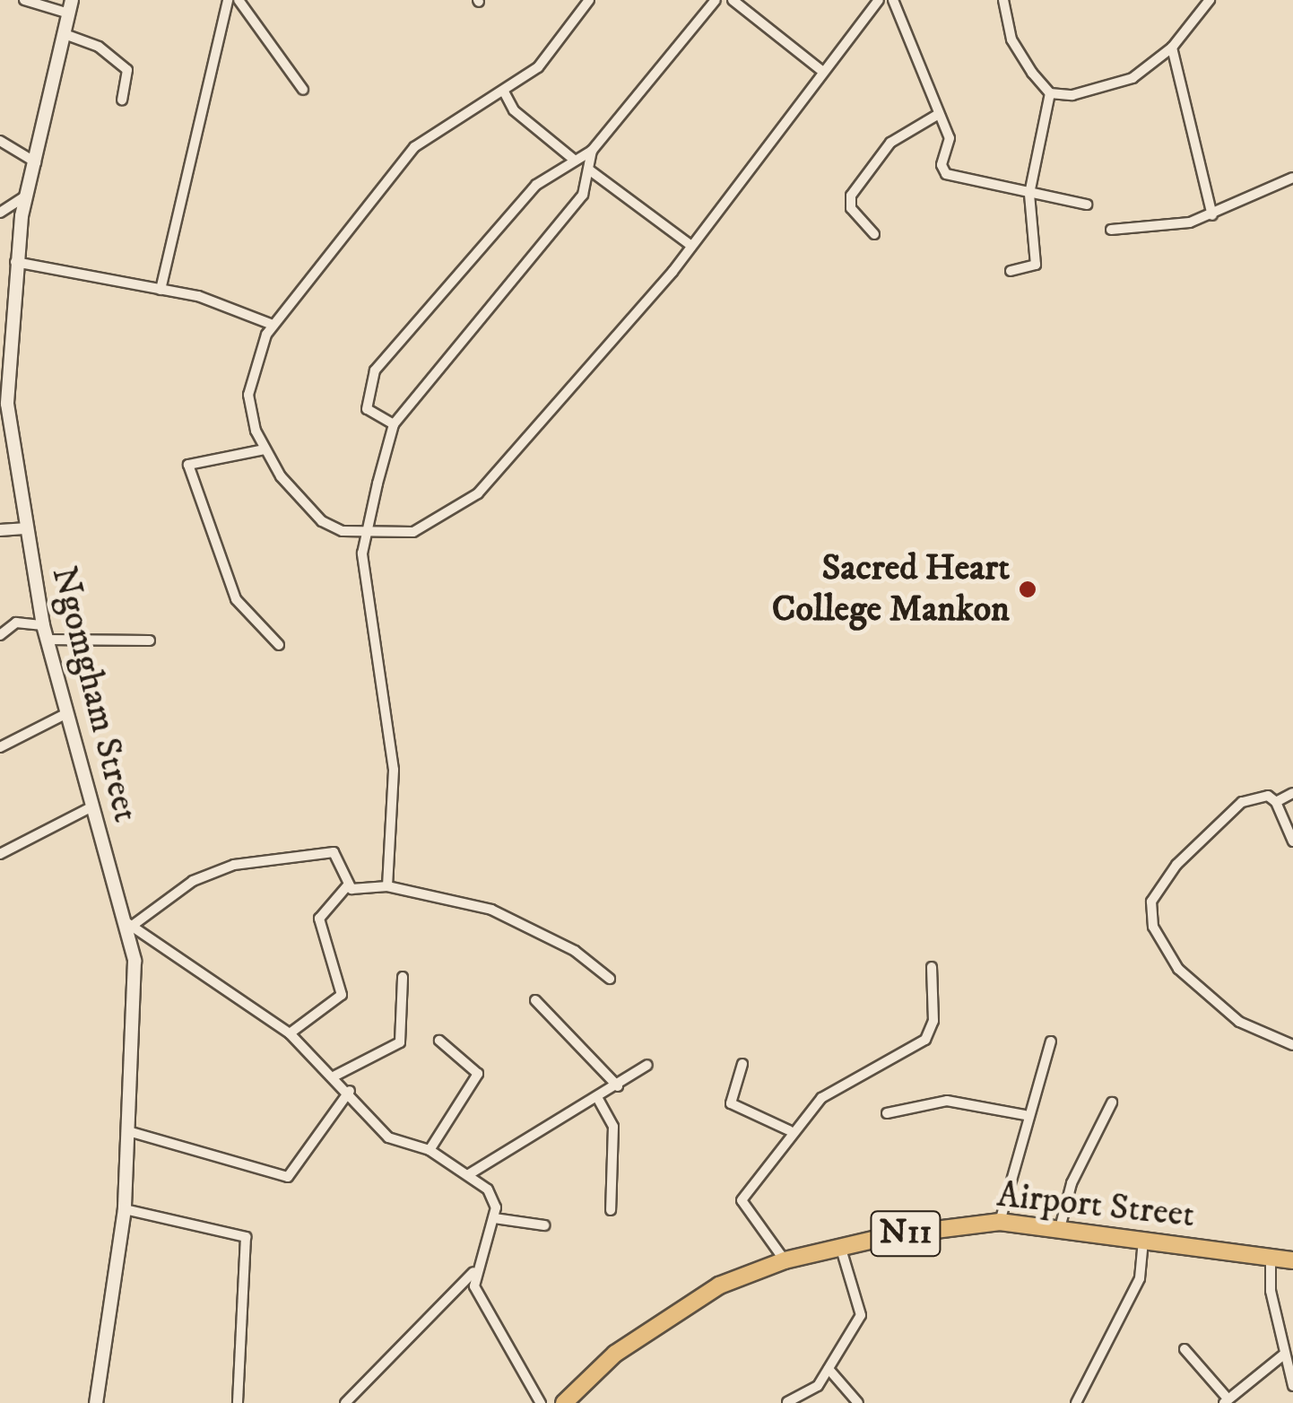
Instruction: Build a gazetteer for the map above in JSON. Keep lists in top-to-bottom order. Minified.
{"streets":{"highway":["Airport Street","N11"],"main road":["Ngomgham Street"]},"places":["Sacred Heart College Mankon"]}
